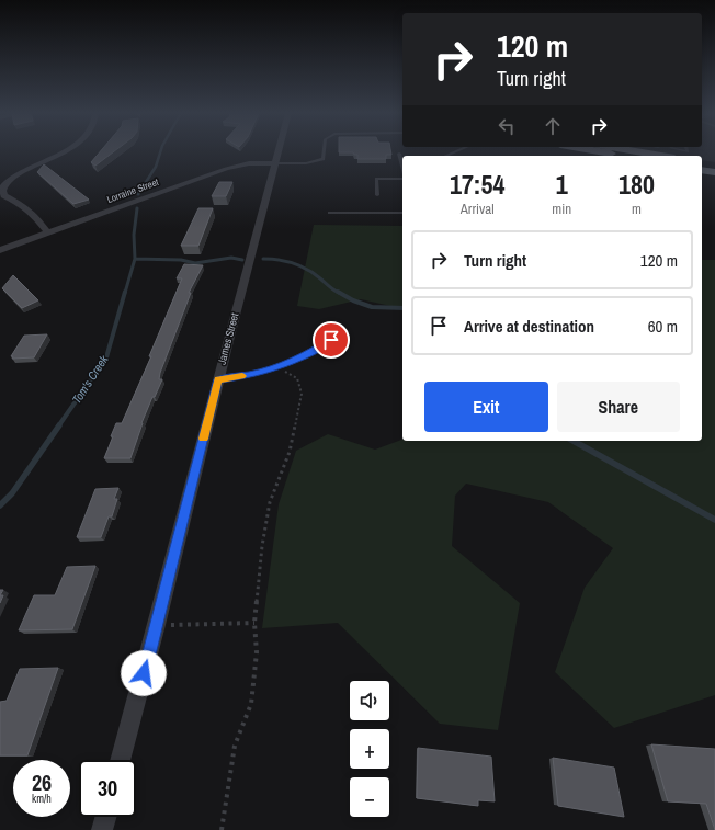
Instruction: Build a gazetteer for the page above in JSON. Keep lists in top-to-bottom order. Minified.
{"streets":{"street":["Lorraine Street","James Street"]},"crossings":[["Lorraine Street","James Street"]],"water":["Tom's Creek"],"page":{"turn":["120 m","Turn right"],"eta":["17:54","Arrival","1","min","180","m"],"list":[{"name":"Turn right","value":"120 m"},{"name":"Arrive at destination","value":"60 m"}],"buttons":["Exit","Share"],"map_buttons":["+","−"],"speed":"26 km/h","limit":"30"}}
